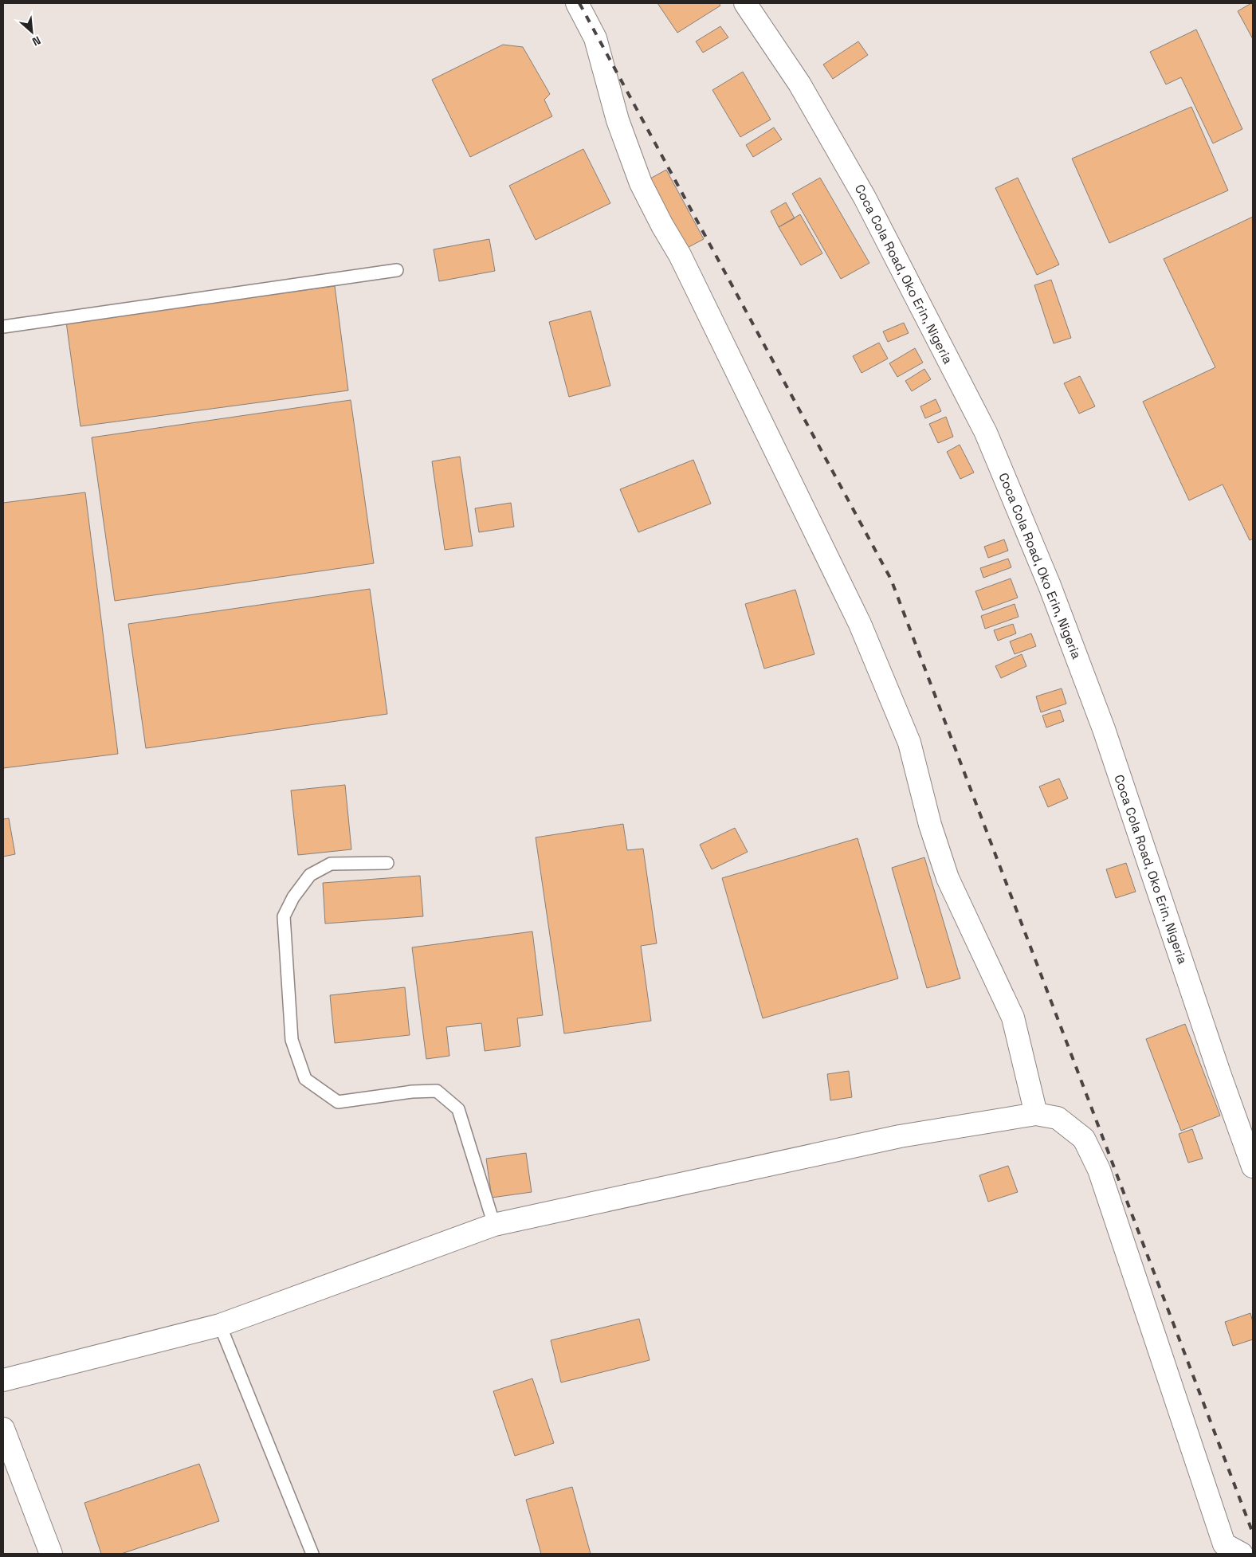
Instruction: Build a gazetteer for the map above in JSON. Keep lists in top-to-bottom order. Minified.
{"streets":{"street":["Coca Cola Road, Oko Erin, Nigeria"]},"north":"bottom right"}
